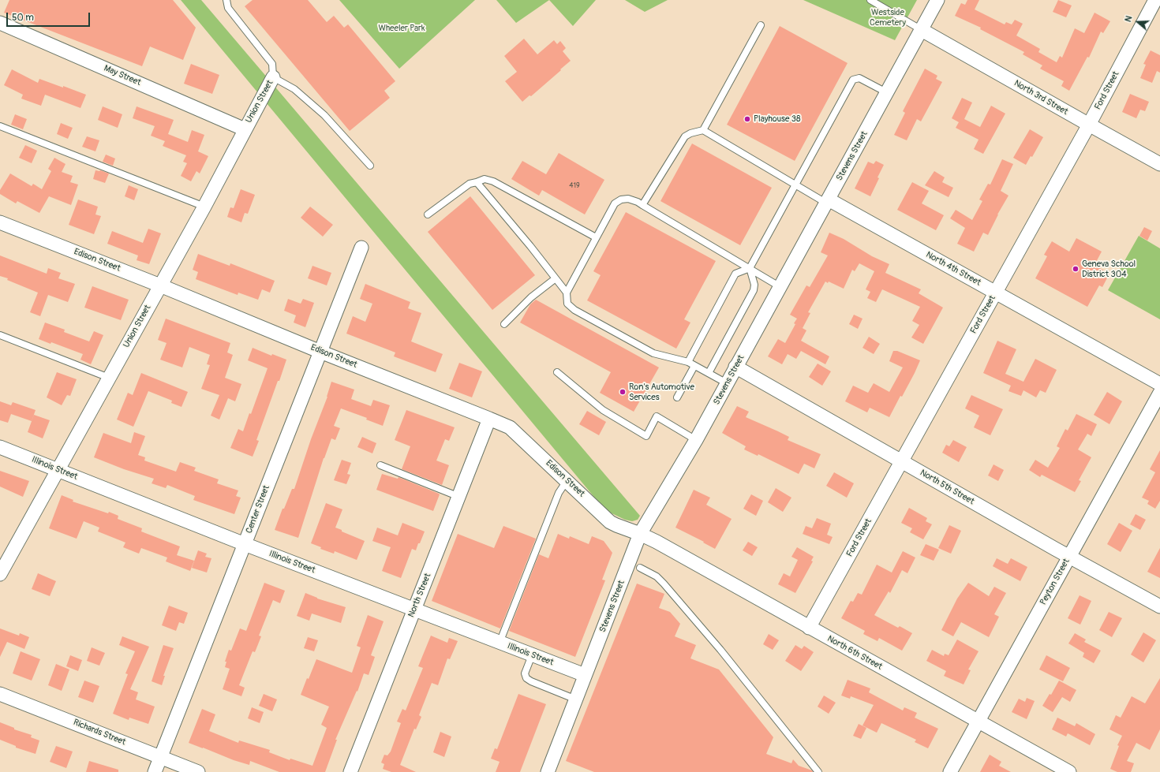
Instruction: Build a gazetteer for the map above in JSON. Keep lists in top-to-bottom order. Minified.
{"streets":{"street":["May Street","Ford Street","North 3rd Street","Union Street","Stevens Street","Edison Street","North 4th Street","Illinois Street","North 5th Street","Center Street","Peyton Street","North Street","North 6th Street","Richards Street"]},"crossings":[["May Street","Union Street"],["Ford Street","North 3rd Street"],["Ford Street","North 4th Street"],["Ford Street","North 5th Street"],["Ford Street","North 6th Street"],["North 3rd Street","Stevens Street"],["Union Street","Edison Street"],["Union Street","Illinois Street"],["Stevens Street","Edison Street"],["Stevens Street","North 4th Street"],["Stevens Street","Illinois Street"],["Stevens Street","North 5th Street"],["Stevens Street","North 6th Street"],["Edison Street","Center Street"],["Edison Street","North Street"],["Edison Street","North 6th Street"],["Illinois Street","Center Street"],["Illinois Street","North Street"],["North 5th Street","Peyton Street"],["Center Street","Richards Street"],["Peyton Street","North 6th Street"]],"parks":["Westside Cemetery","Wheeler Park"],"places":["Playhouse 38","Geneva School District 304","Ron's Automotive Services"],"house_numbers":["419"],"scale_bar":"50 m","north":"left"}
